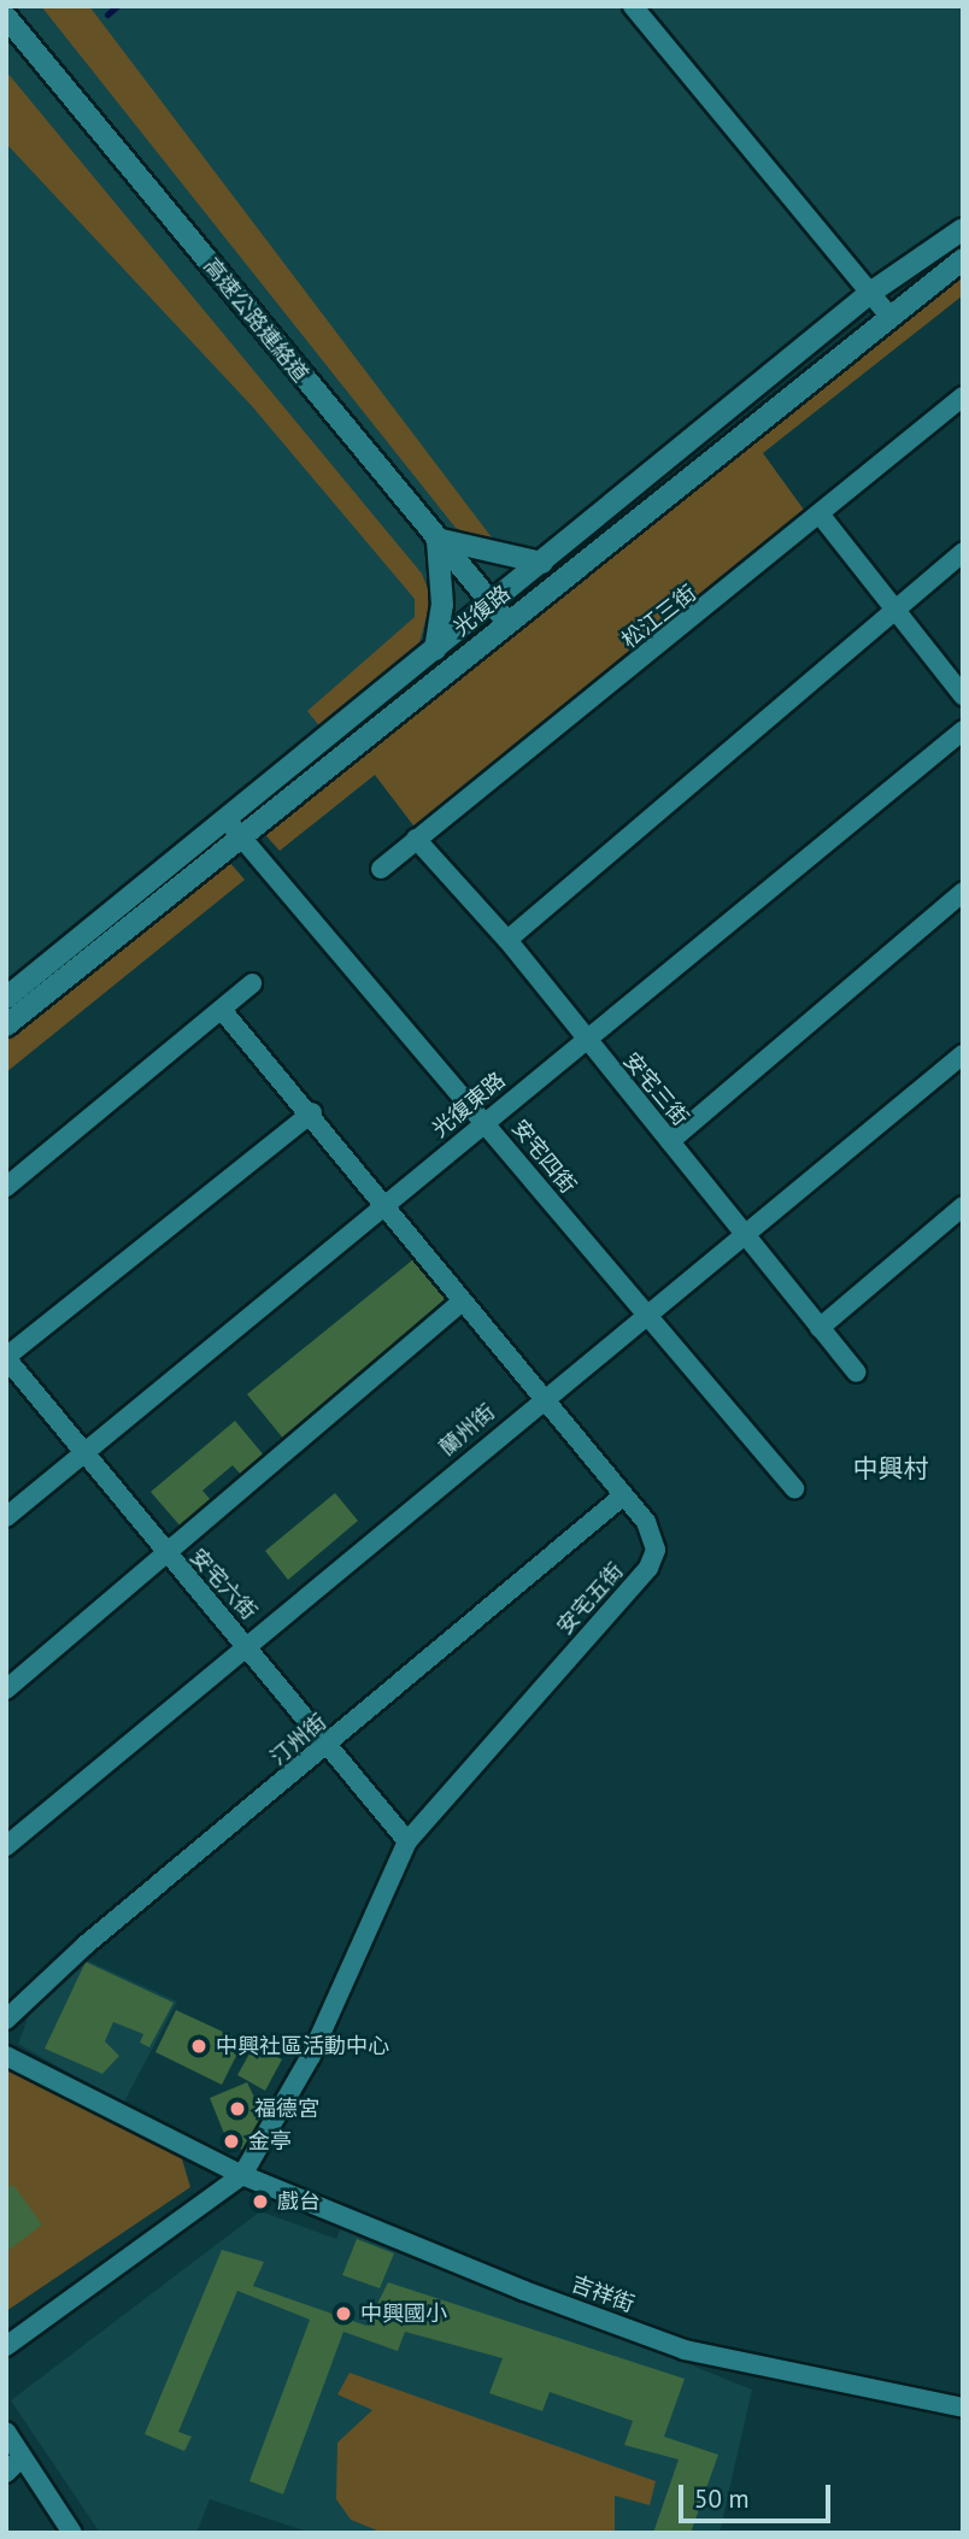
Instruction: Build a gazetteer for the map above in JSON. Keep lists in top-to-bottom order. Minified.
{"streets":{"street":["高速公路連絡道","光復路","松江三街","安宅三街","光復東路","安宅四街","蘭州街","安宅六街","安宅五街","汀州街","吉祥街"]},"crossings":[["高速公路連絡道","光復路"],["光復路","安宅四街"],["松江三街","安宅三街"],["安宅三街","光復東路"],["安宅三街","蘭州街"],["光復東路","安宅四街"],["光復東路","安宅六街"],["光復東路","安宅五街"],["安宅四街","蘭州街"],["蘭州街","安宅六街"],["蘭州街","安宅五街"],["安宅六街","安宅五街"],["安宅六街","汀州街"],["安宅五街","汀州街"],["安宅五街","吉祥街"]],"districts":["中興村"],"places":["中興社區活動中心","福德宮","金亭","戲台","中興國小"],"scale_bar":"50 m"}
